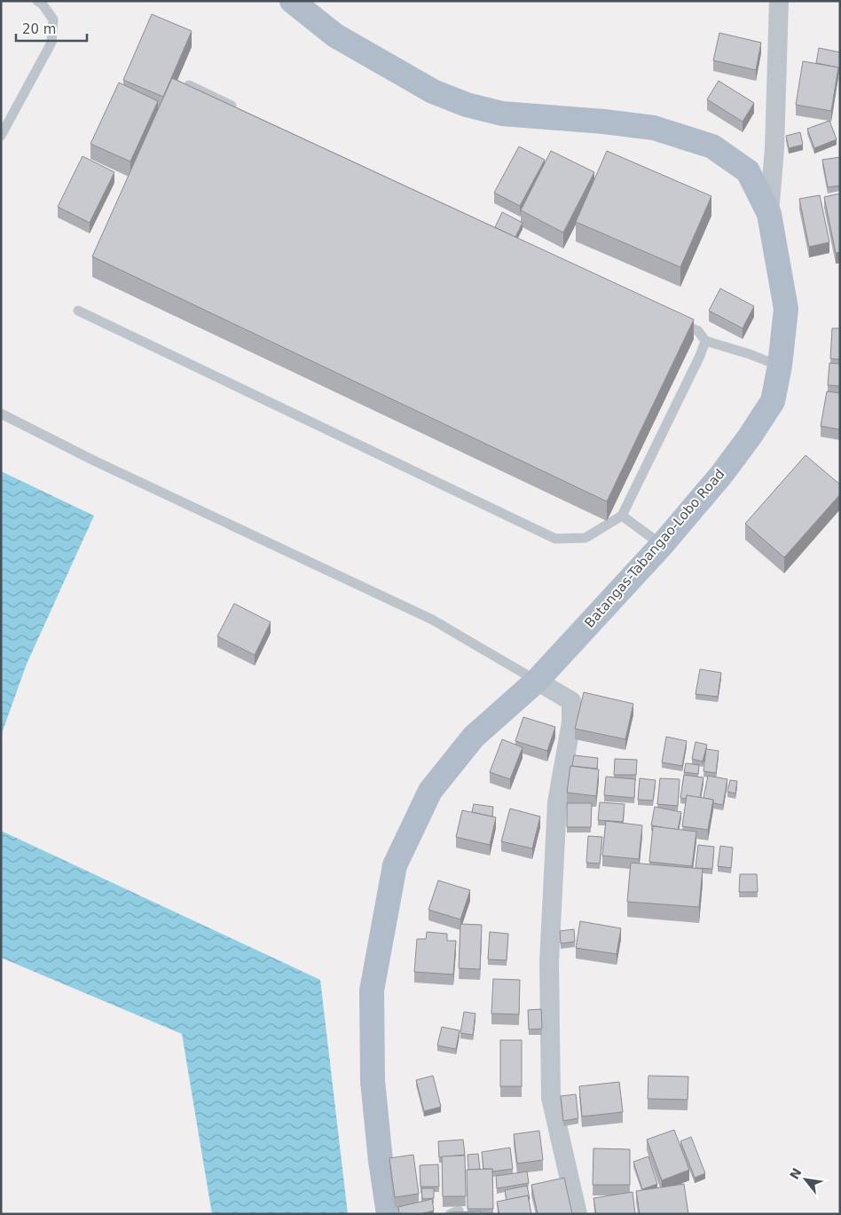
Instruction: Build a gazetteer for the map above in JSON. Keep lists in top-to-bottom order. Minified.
{"streets":{"main road":["Batangas-Tabangao-Lobo Road"]},"scale_bar":"20 m","north":"top left"}
